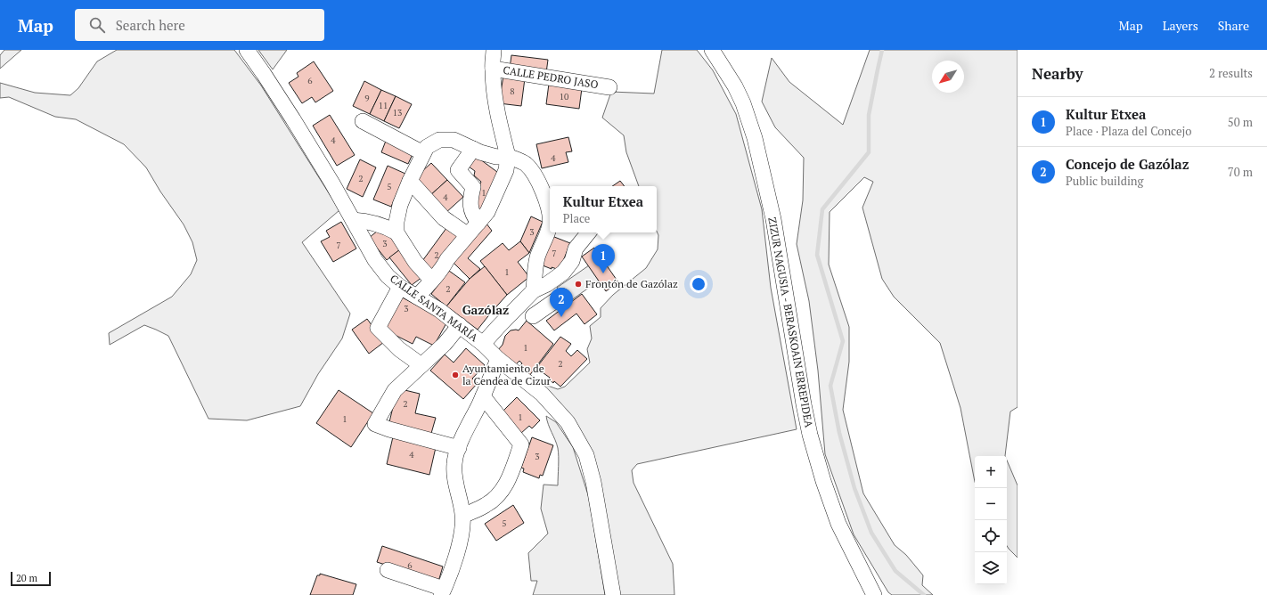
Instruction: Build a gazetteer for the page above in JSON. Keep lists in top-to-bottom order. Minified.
{"streets":{"street":["CALLE PEDRO JASO","CALLE SANTA MARÍA","ZIZUR NAGUSIA - BERASKOAIN ERREPIDEA"]},"districts":["Gazólaz"],"places":["Frontón de Gazólaz","Ayuntamiento de la Cendea de Cizur"],"house_numbers":["6","8","10","9","11","13","4","4","2","5","1","4","3","3","7","7","2","1","2","3","1","2","2","1","1","4","3","5","6"],"scale_bar":"20 m","north":"bottom left","page":{"header":"Map","search":"Search here","nav":["Map","Layers","Share"],"heading":["Nearby","2 results"],"list":[{"mark":"1","name":"Kultur Etxea","note":"Place · Plaza del Concejo","value":"50 m"},{"mark":"2","name":"Concejo de Gazólaz","note":"Public building","value":"70 m"}],"popup":["Kultur Etxea","Place"],"pins":["1","2"],"map_buttons":["+","−"],"scale":"20 m"}}
